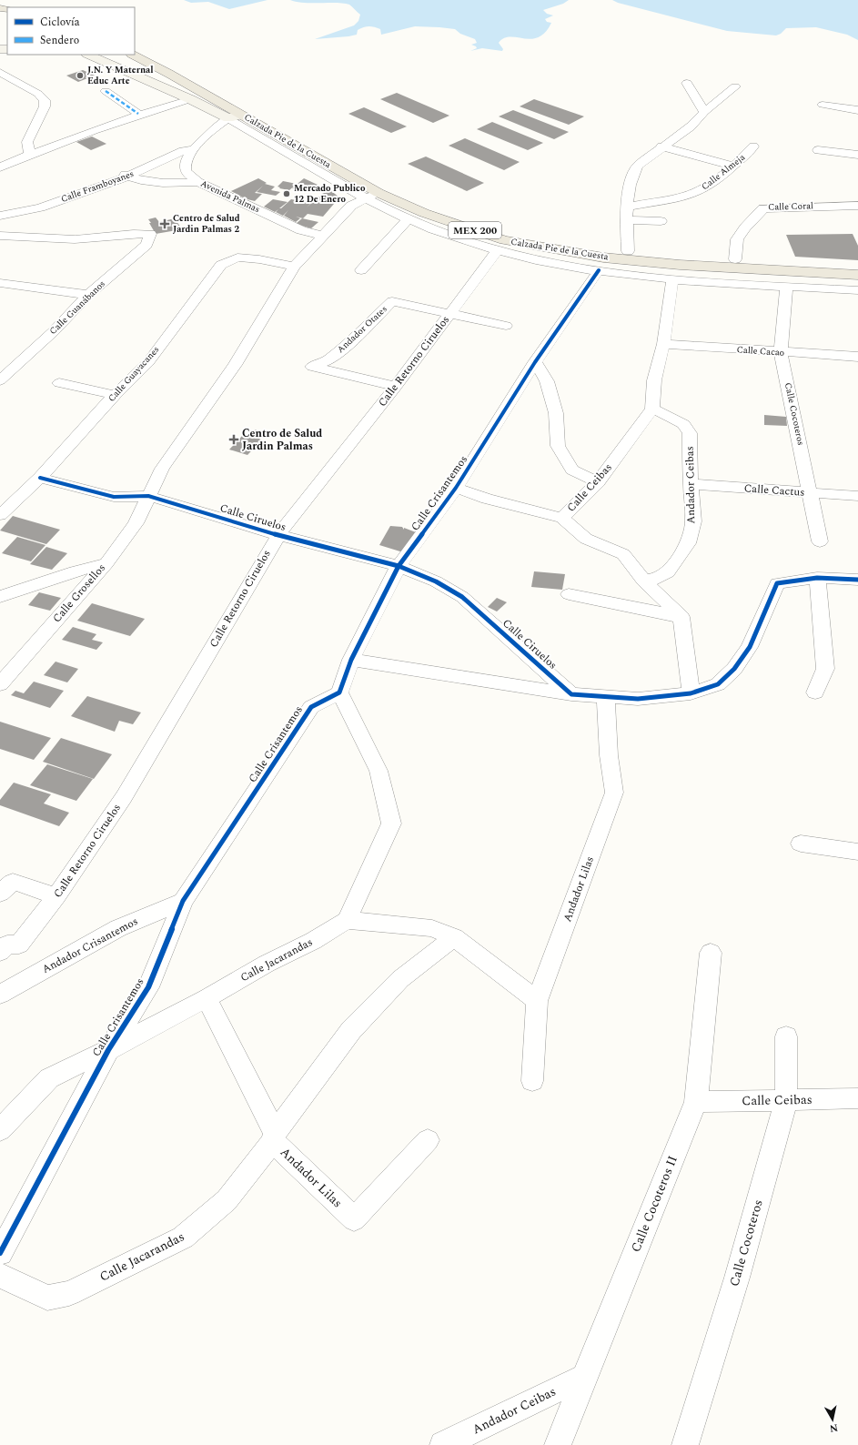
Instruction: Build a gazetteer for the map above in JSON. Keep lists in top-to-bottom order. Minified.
{"streets":{"main road":["Calzada Pie de la Cuesta","MEX 200"],"street":["Calle Almeja","Calle Framboyanes","Avenida Palmas","Calle Coral","Calle Guanábanos","Andador Otates","Calle Cacao","Calle Retorno Ciruelos","Calle Guayacanes","Calle Cocoteros","Andador Ceibas","Calle Ceibas","Calle Cactus","Calle Crisantemos","Calle Ciruelos","Calle Grosellos","Andador Lilas","Andador Crisantemos","Calle Jacarandas","Calle Cocoteros II"]},"crossings":[["Calzada Pie de la Cuesta","Avenida Palmas"],["Calzada Pie de la Cuesta","Calle Coral"],["Calle Framboyanes","Avenida Palmas"],["Andador Otates","Calle Retorno Ciruelos"],["Calle Cacao","Calle Cocoteros"],["Calle Retorno Ciruelos","Calle Ciruelos"],["Calle Cocoteros","Calle Ceibas"],["Calle Cocoteros","Calle Cactus"],["Andador Ceibas","Calle Ceibas"],["Andador Ceibas","Calle Cactus"],["Andador Ceibas","Calle Cocoteros II"],["Calle Ceibas","Calle Cocoteros II"],["Calle Crisantemos","Calle Ciruelos"],["Calle Crisantemos","Andador Crisantemos"],["Calle Crisantemos","Calle Jacarandas"],["Calle Ciruelos","Calle Grosellos"],["Andador Lilas","Calle Jacarandas"]],"places":{"other":["J.N. Y Maternal Educ Arte","Mercado Publico 12 De Enero"],"health":["Centro de Salud Jardin Palmas 2","Centro de Salud Jardin Palmas"]},"legend":["Ciclovía","Sendero"],"north":"bottom"}
